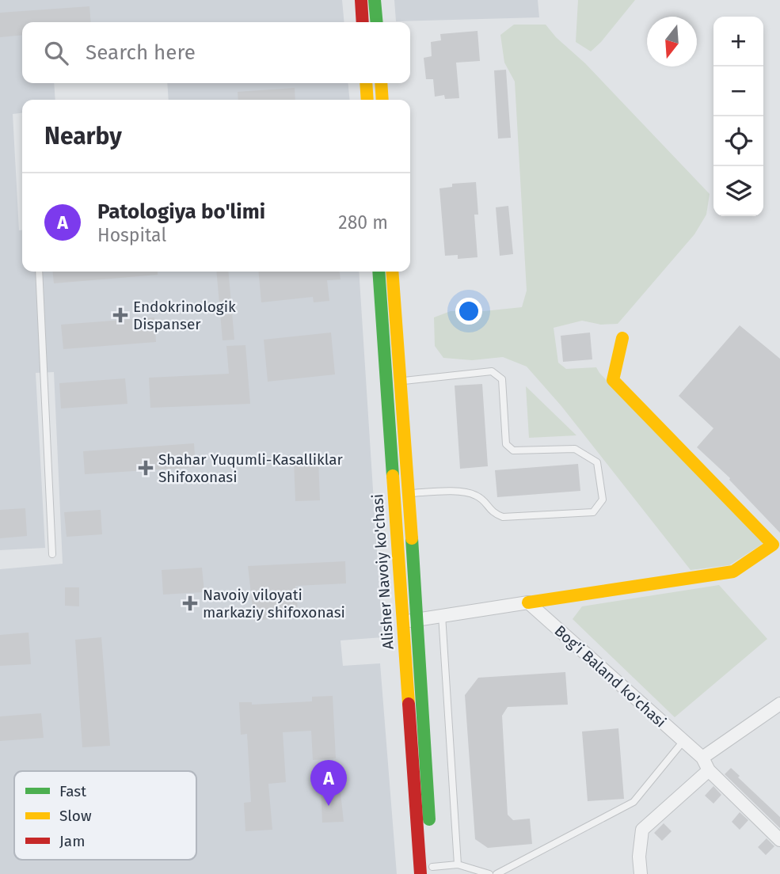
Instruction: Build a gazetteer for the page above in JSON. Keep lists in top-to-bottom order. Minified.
{"streets":{"main road":["Alisher Navoiy ko'chasi"],"street":["Bog'i Baland ko'chasi"]},"places":{"health":["Endokrinologik Dispanser","Shahar Yuqumli-Kasalliklar Shifoxonasi","Navoiy viloyati markaziy shifoxonasi"]},"legend":["Fast","Slow","Jam"],"north":"bottom","page":{"map_buttons":["+","−"],"search":"Search here","heading":"Nearby","list":[{"mark":"A","name":"Patologiya bo'limi","note":"Hospital","value":"280 m"}],"pins":"A"}}
